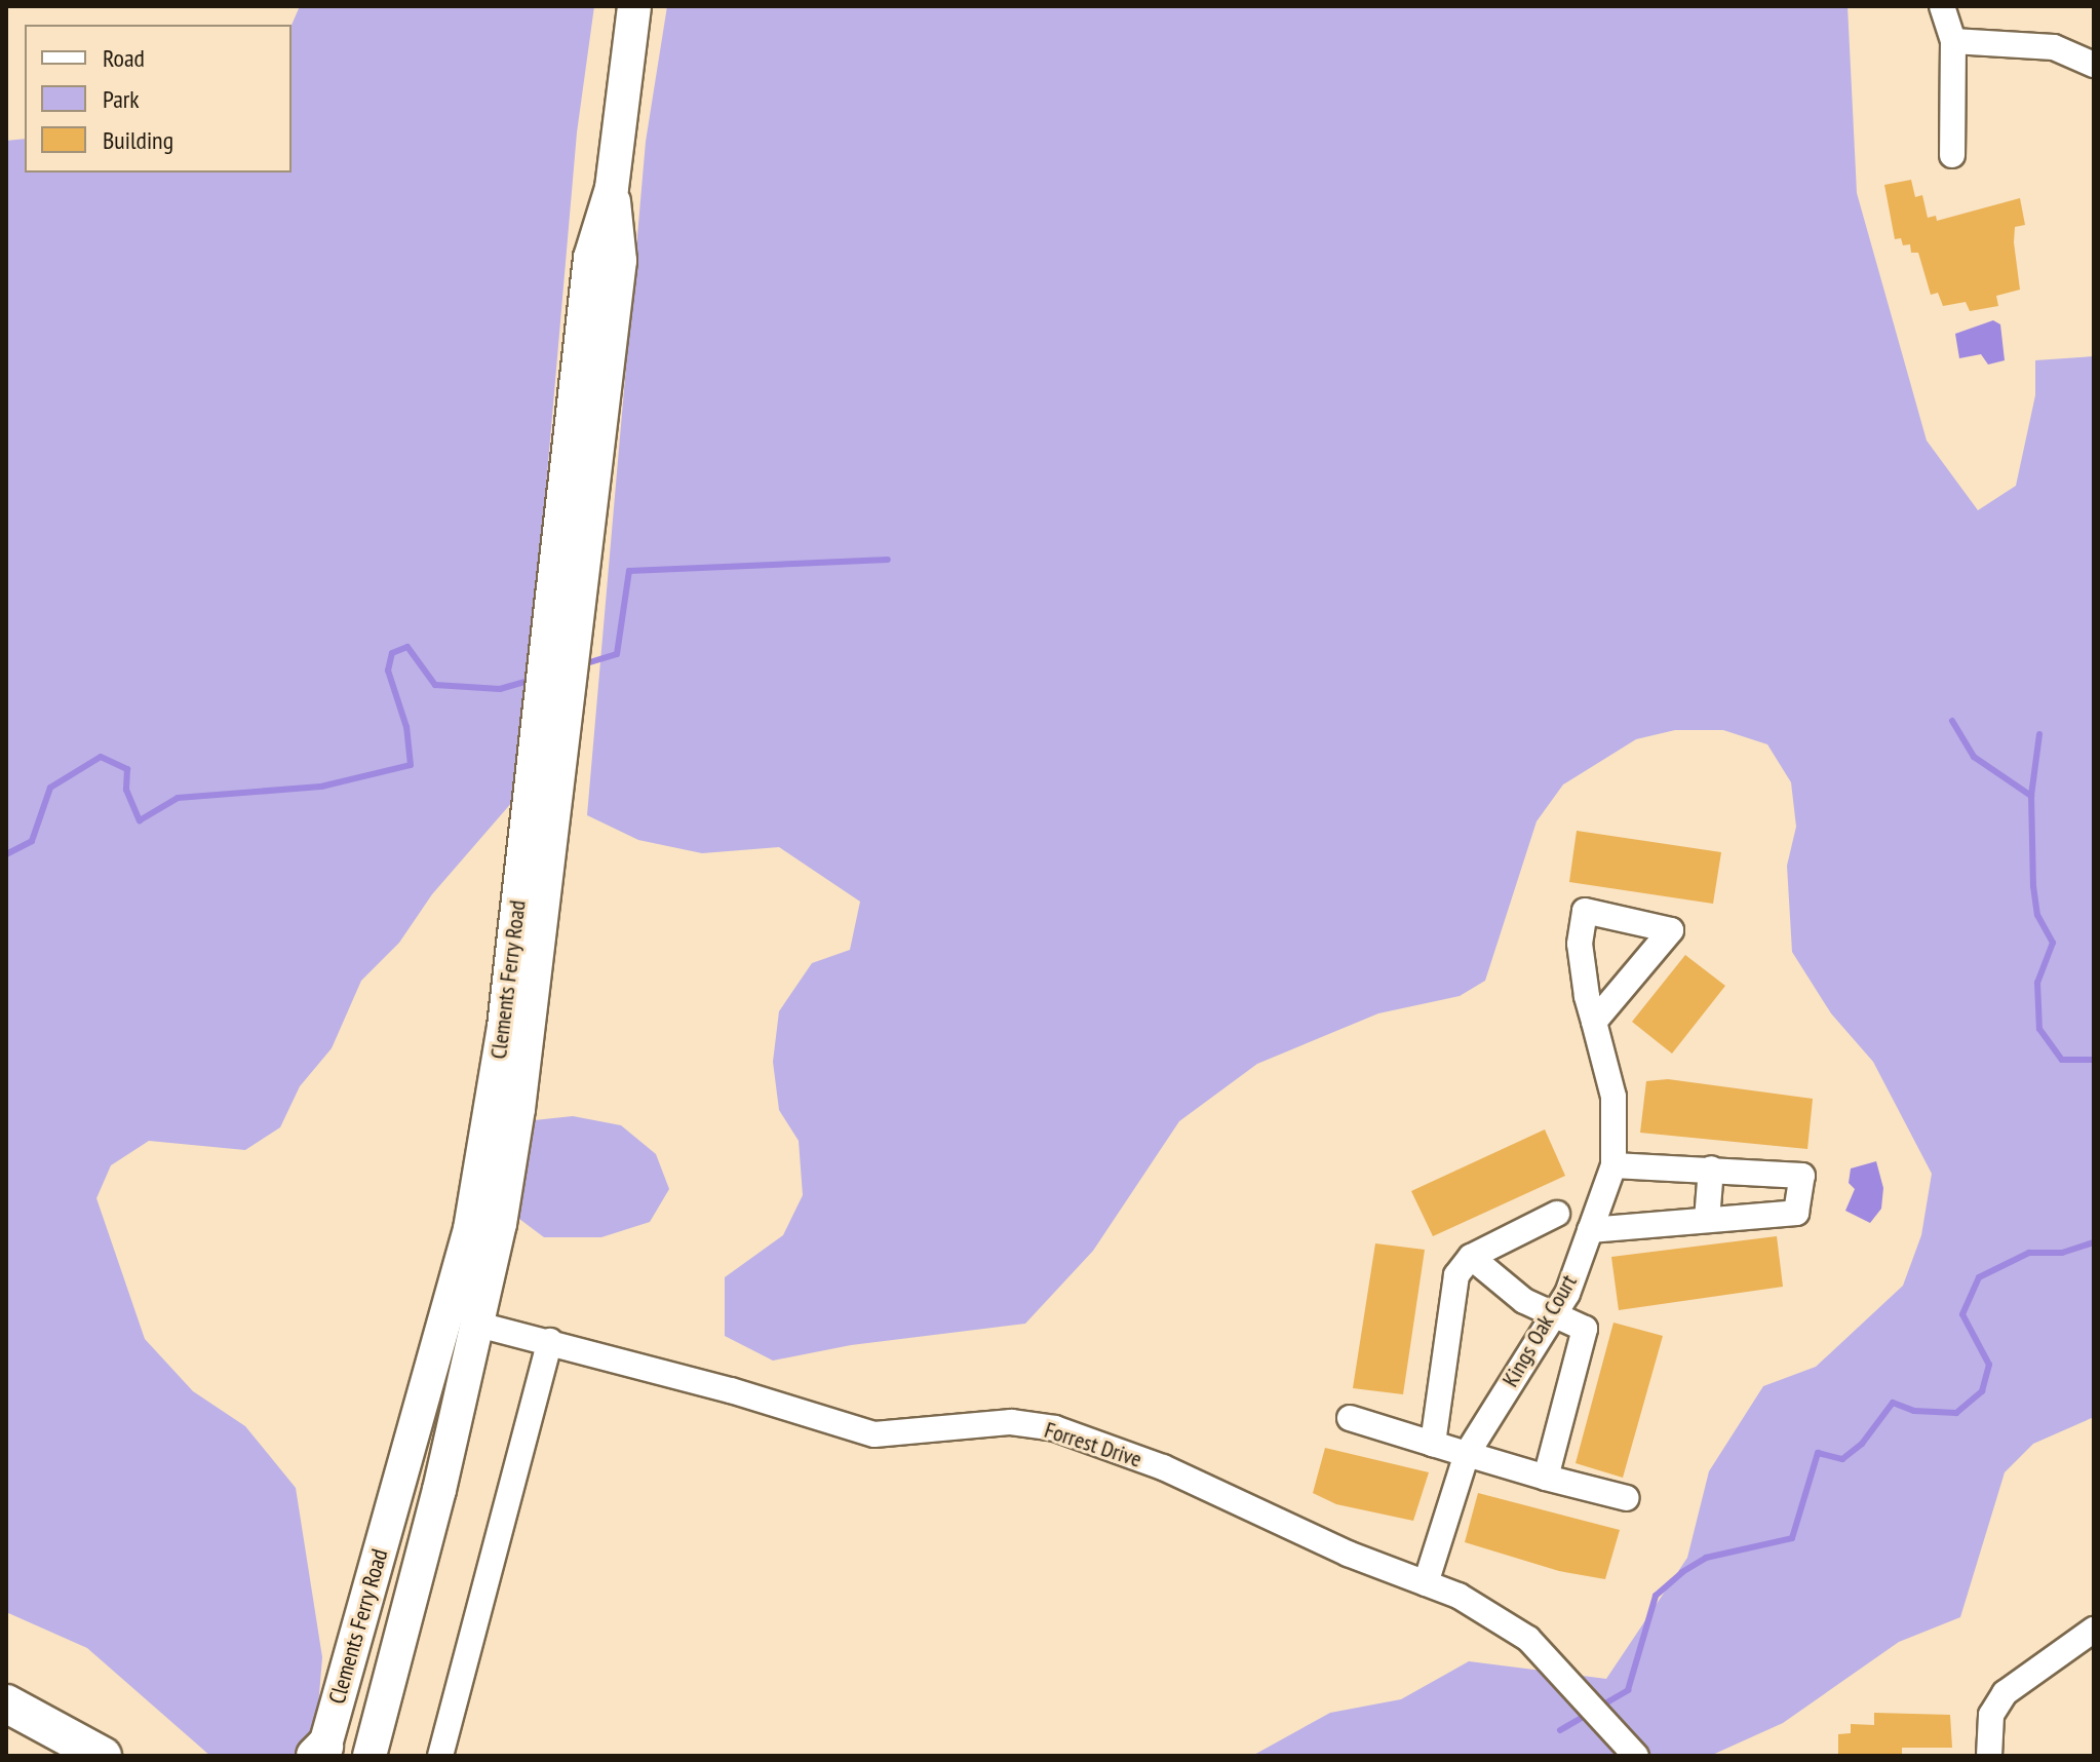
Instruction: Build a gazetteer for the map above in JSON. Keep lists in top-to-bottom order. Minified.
{"streets":{"main road":["Clements Ferry Road"],"street":["Kings Oak Court","Forrest Drive"]},"crossings":[["Clements Ferry Road","Forrest Drive"],["Kings Oak Court","Forrest Drive"]],"legend":["Road","Park","Building"]}
